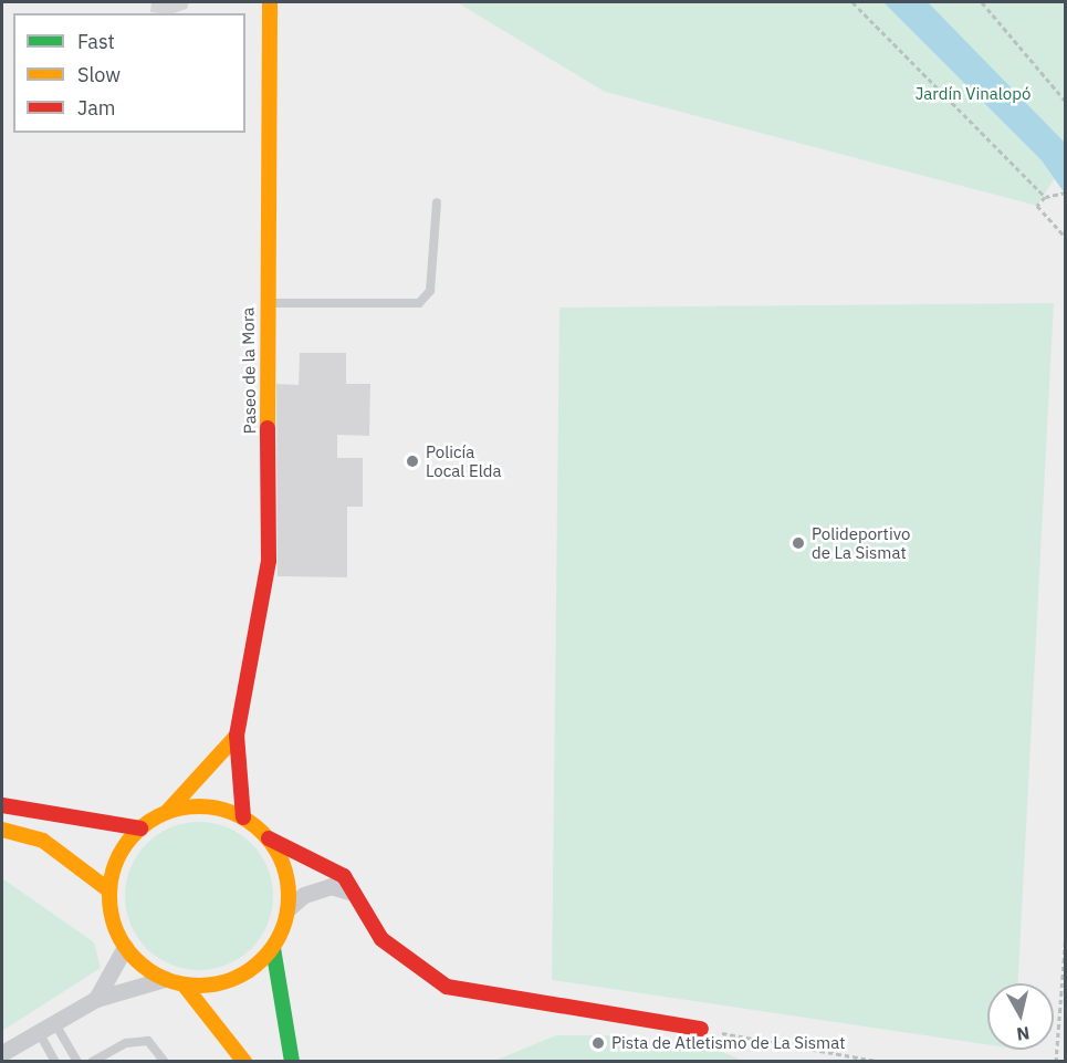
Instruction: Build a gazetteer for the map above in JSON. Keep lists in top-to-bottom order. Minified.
{"streets":{"street":["Paseo de la Mora"]},"parks":["Jardín Vinalopó"],"places":["Policía Local Elda","Polideportivo de La Sismat","Pista de Atletismo de La Sismat"],"legend":["Fast","Slow","Jam"],"north":"bottom"}
